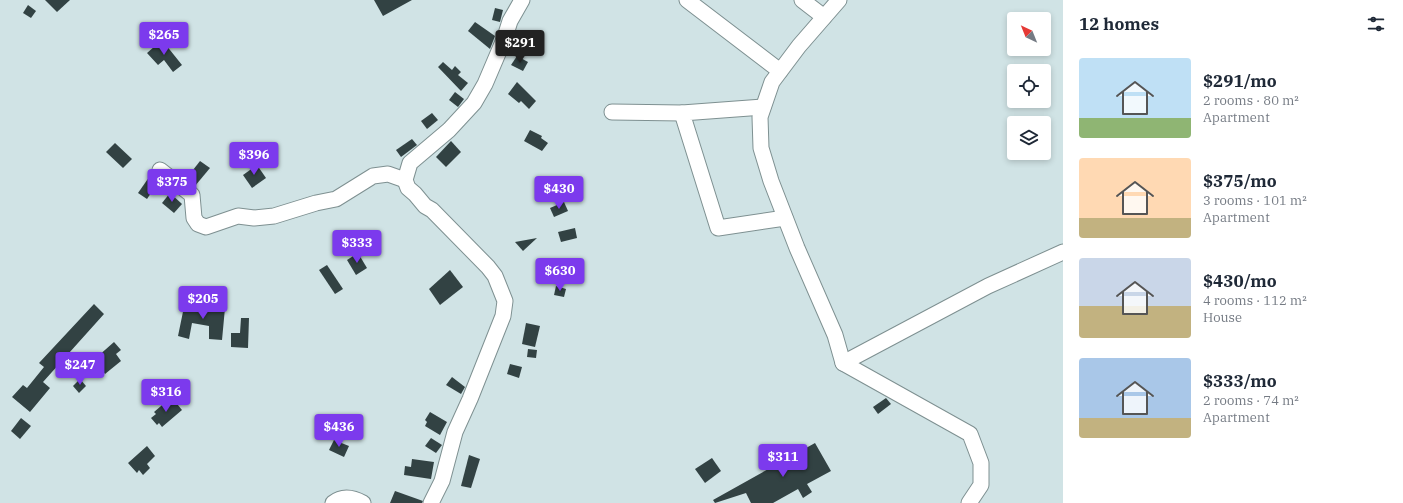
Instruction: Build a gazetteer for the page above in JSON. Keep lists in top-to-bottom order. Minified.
{"north":"top left","page":{"heading":"12 homes","price":["$265","$291","$396","$375","$430","$333","$630","$205","$247","$316","$436","$311"],"list":[{"name":"$291/mo","note":"2 rooms · 80 m² · Apartment"},{"name":"$375/mo","note":"3 rooms · 101 m² · Apartment"},{"name":"$430/mo","note":"4 rooms · 112 m² · House"},{"name":"$333/mo","note":"2 rooms · 74 m² · Apartment"}]}}
